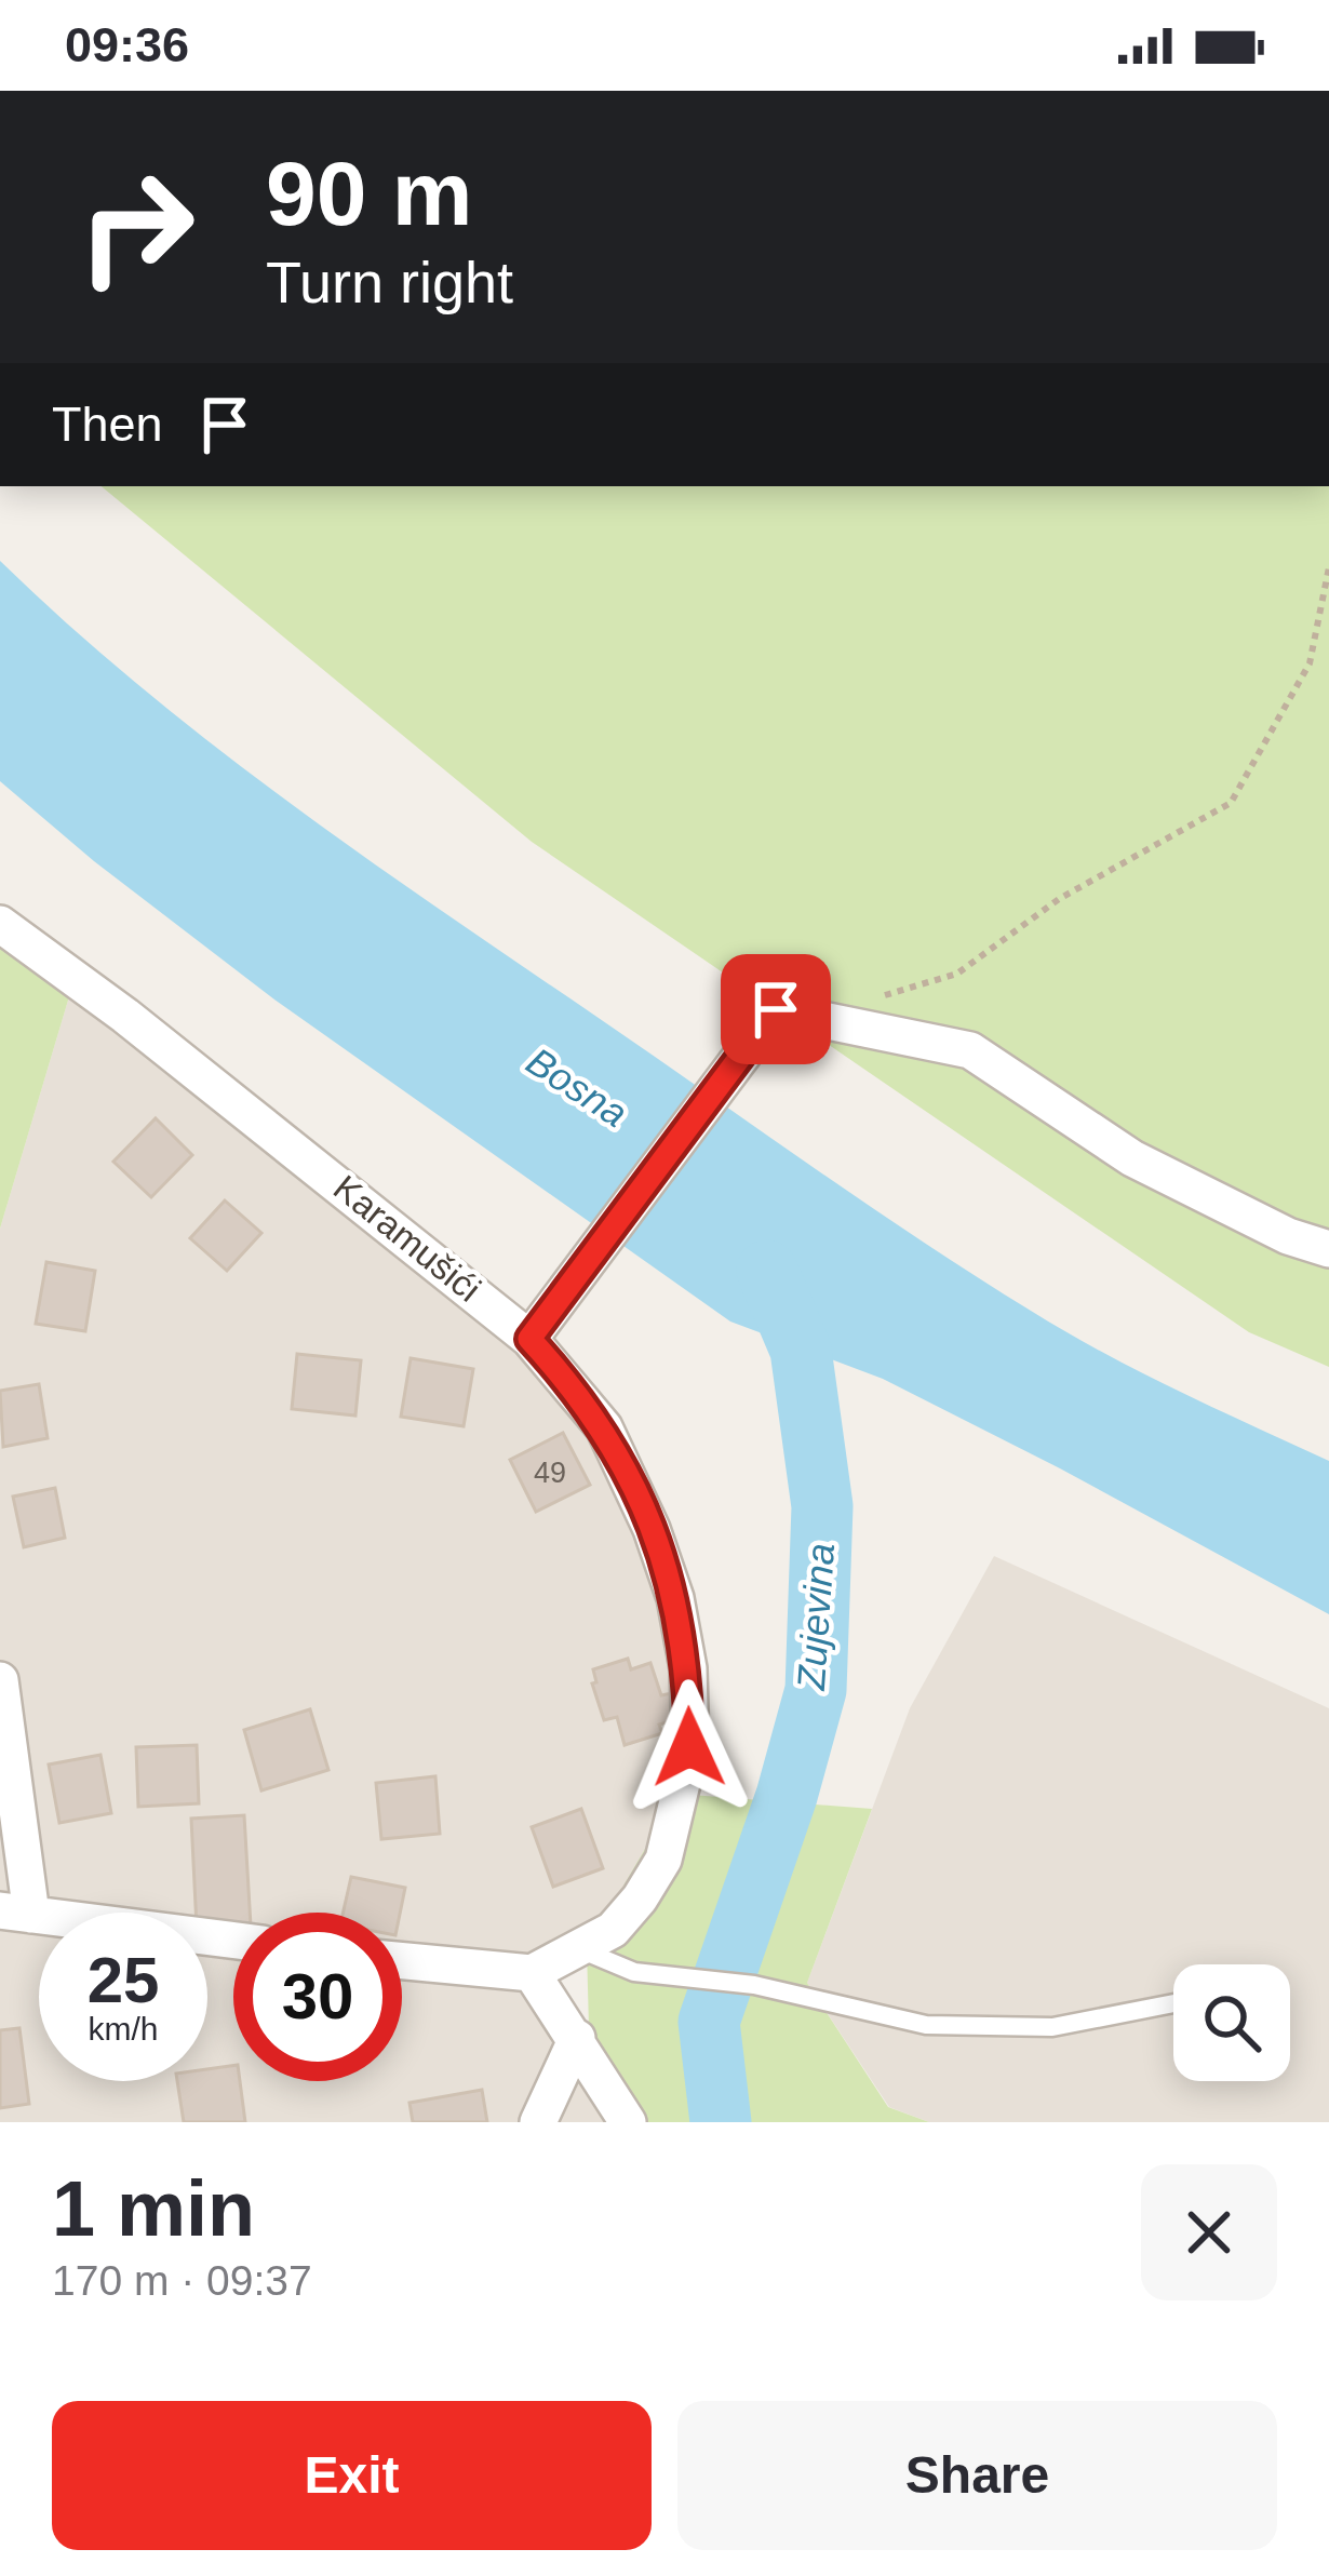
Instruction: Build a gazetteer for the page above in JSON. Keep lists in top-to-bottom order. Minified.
{"streets":{"street":["Karamušići"]},"water":["Bosna","Zujevina"],"house_numbers":["49"],"page":{"status":"09:36","turn":["90 m","Turn right"],"then":"Then","speed":"25 km/h","limit":"30","heading":["1 min","170 m · 09:37"],"buttons":["Exit","Share"]}}
